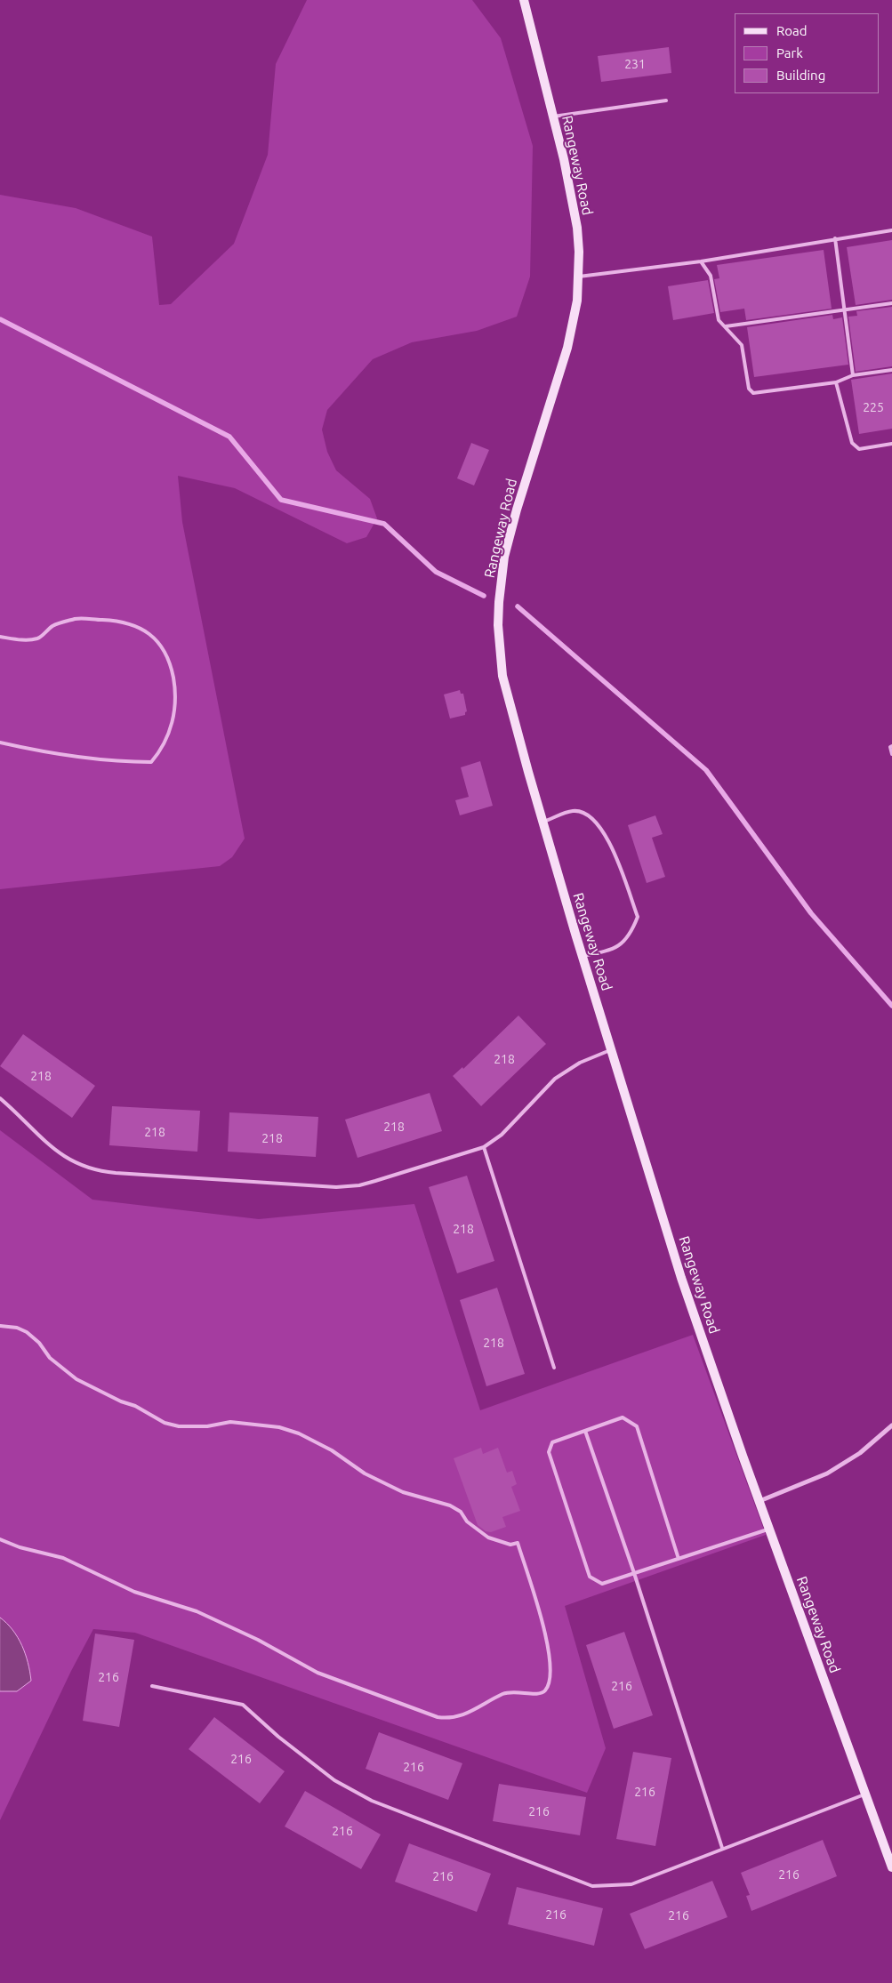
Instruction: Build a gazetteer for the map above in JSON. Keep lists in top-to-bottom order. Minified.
{"streets":{"street":["Rangeway Road"]},"house_numbers":["231","225","218","218","218","218","218","218","218","216","216","216","216","216","216","216","216","216","216","216"],"legend":["Road","Park","Building"]}
